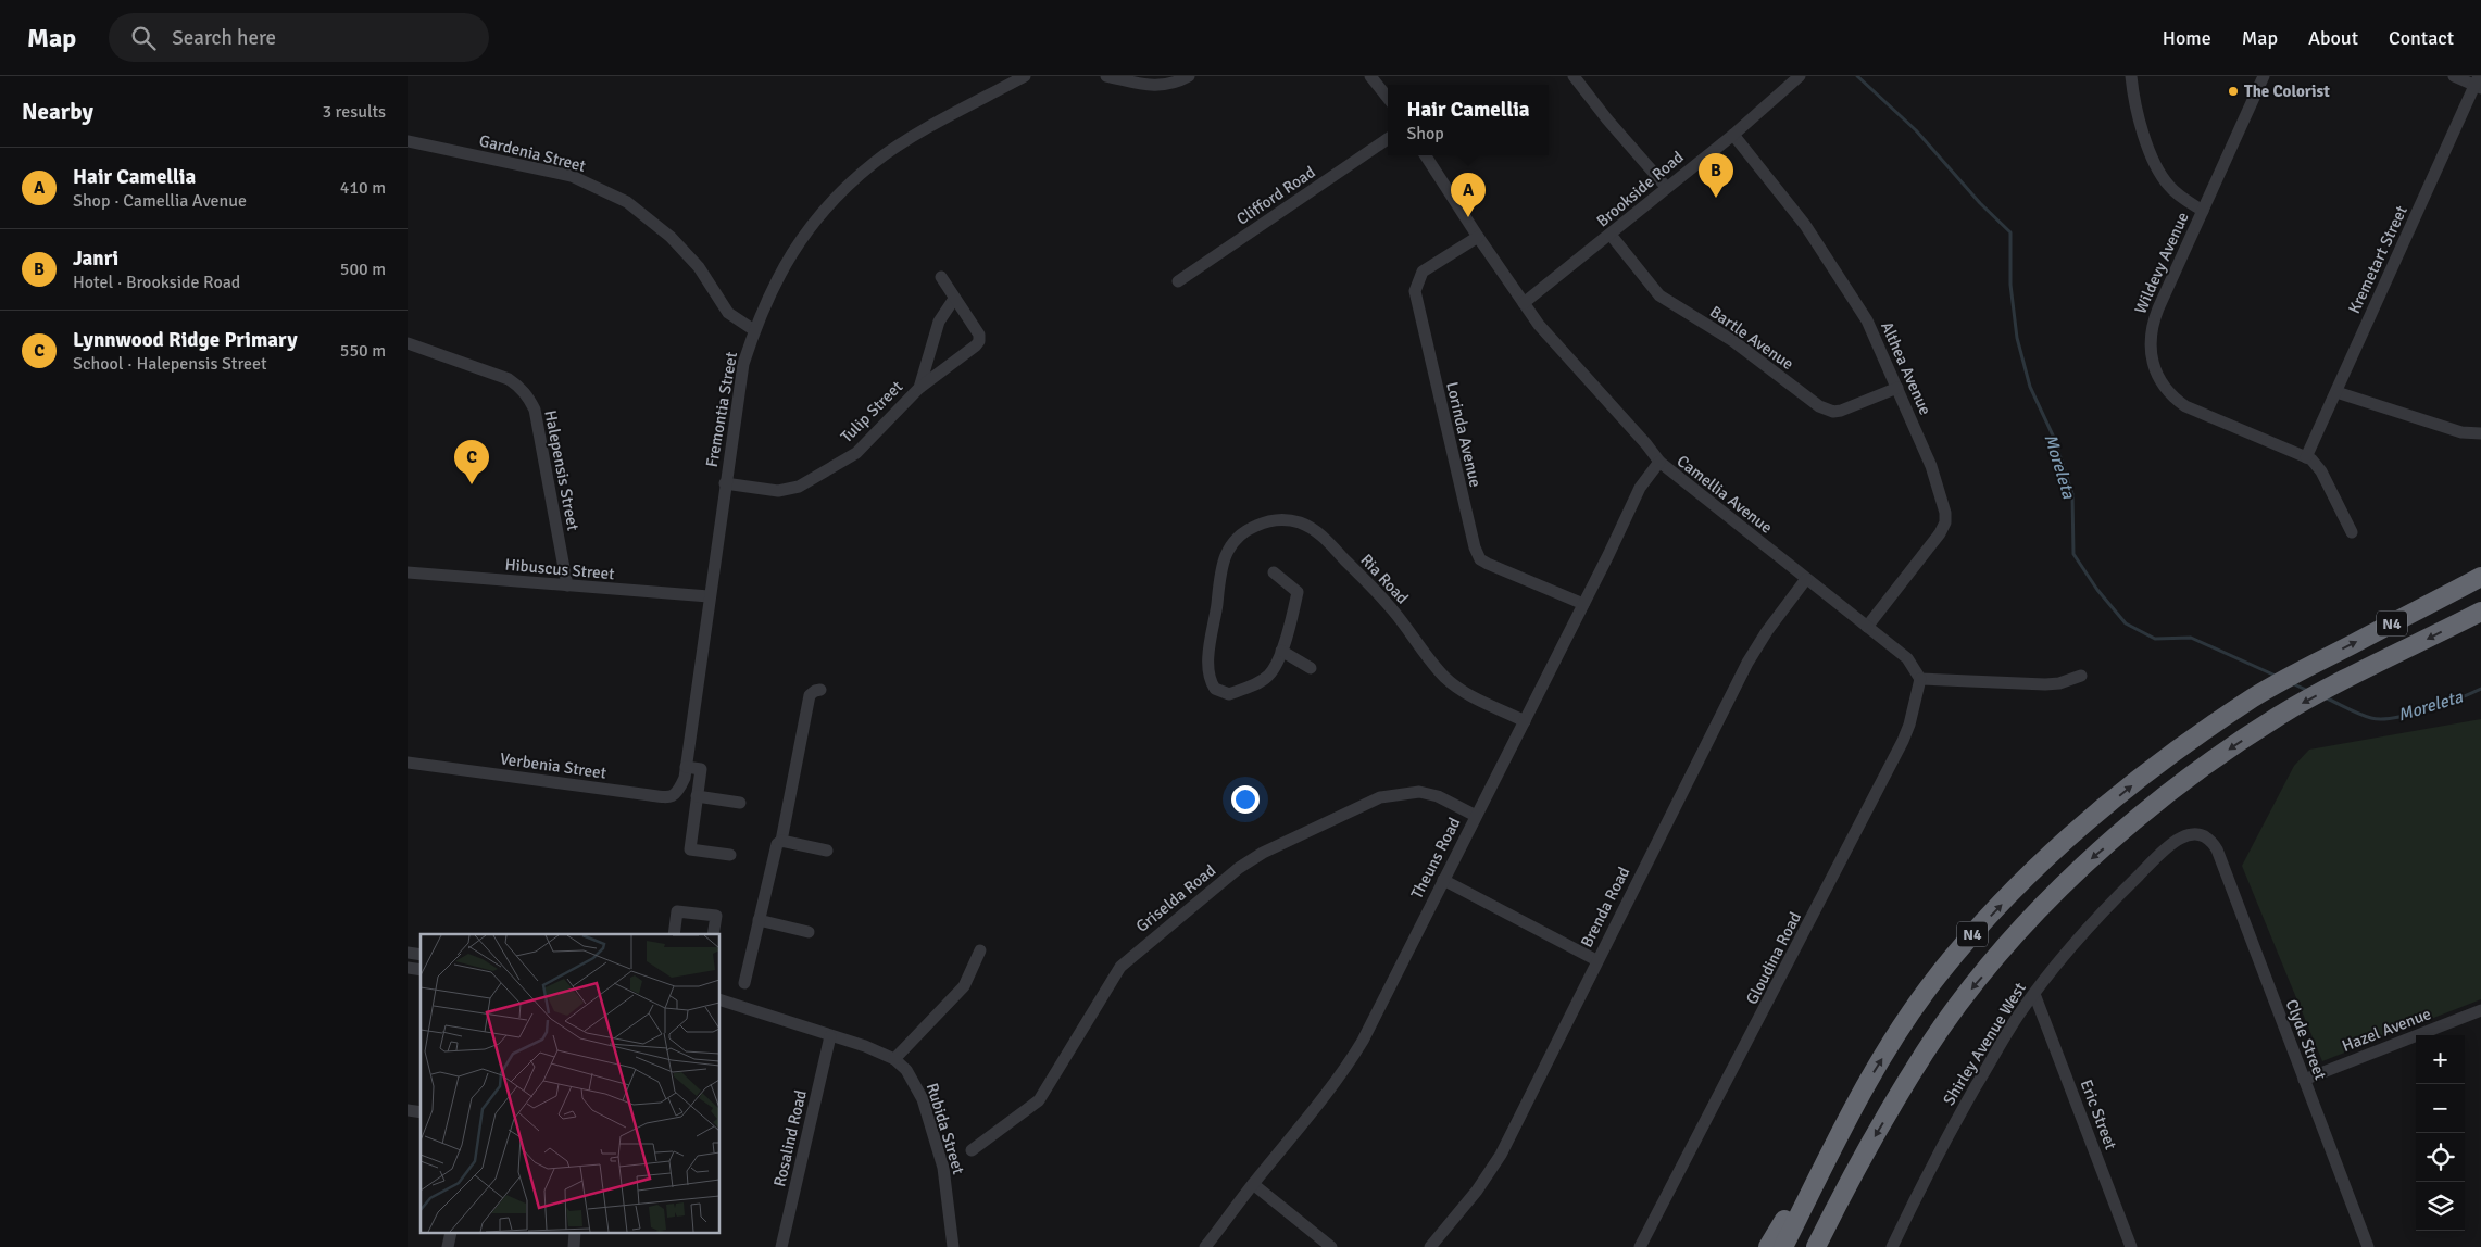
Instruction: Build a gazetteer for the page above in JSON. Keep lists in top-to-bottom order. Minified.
{"streets":{"highway":["N4"],"street":["Gardenia Street","Brookside Road","Clifford Road","Kremetart Street","Wildevy Avenue","Bartle Avenue","Althea Avenue","Fremontia Street","Tulip Street","Lorinda Avenue","Halepensis Street","Camellia Avenue","Hibuscus Street","Ria Road","Verbenia Street","Theuns Road","Griselda Road","Brenda Road","Gloudina Road","Hazel Avenue","Clyde Street","Shirley Avenue West","Eric Street","Rubida Street","Rosalind Road"]},"crossings":[["Gardenia Street","Fremontia Street"],["Brookside Road","Bartle Avenue"],["Brookside Road","Althea Avenue"],["Brookside Road","Camellia Avenue"],["Kremetart Street","Wildevy Avenue"],["Bartle Avenue","Althea Avenue"],["Althea Avenue","Camellia Avenue"],["Fremontia Street","Tulip Street"],["Fremontia Street","Hibuscus Street"],["Fremontia Street","Verbenia Street"],["Lorinda Avenue","Camellia Avenue"],["Lorinda Avenue","Theuns Road"],["Halepensis Street","Hibuscus Street"],["Camellia Avenue","Theuns Road"],["Camellia Avenue","Brenda Road"],["Camellia Avenue","Gloudina Road"],["Ria Road","Theuns Road"],["Theuns Road","Griselda Road"],["Hazel Avenue","Clyde Street"],["Clyde Street","Shirley Avenue West"],["Shirley Avenue West","Eric Street"],["Rubida Street","Rosalind Road"]],"water":["Moreleta"],"places":["The Colorist"],"page":{"header":"Map","search":"Search here","nav":["Home","Map","About","Contact"],"heading":["Nearby","3 results"],"popup":["Hair Camellia","Shop"],"list":[{"mark":"A","name":"Hair Camellia","note":"Shop · Camellia Avenue","value":"410 m"},{"mark":"B","name":"Janri","note":"Hotel · Brookside Road","value":"500 m"},{"mark":"C","name":"Lynnwood Ridge Primary","note":"School · Halepensis Street","value":"550 m"}],"pins":["B","A","C"],"map_buttons":["+","−"]}}
